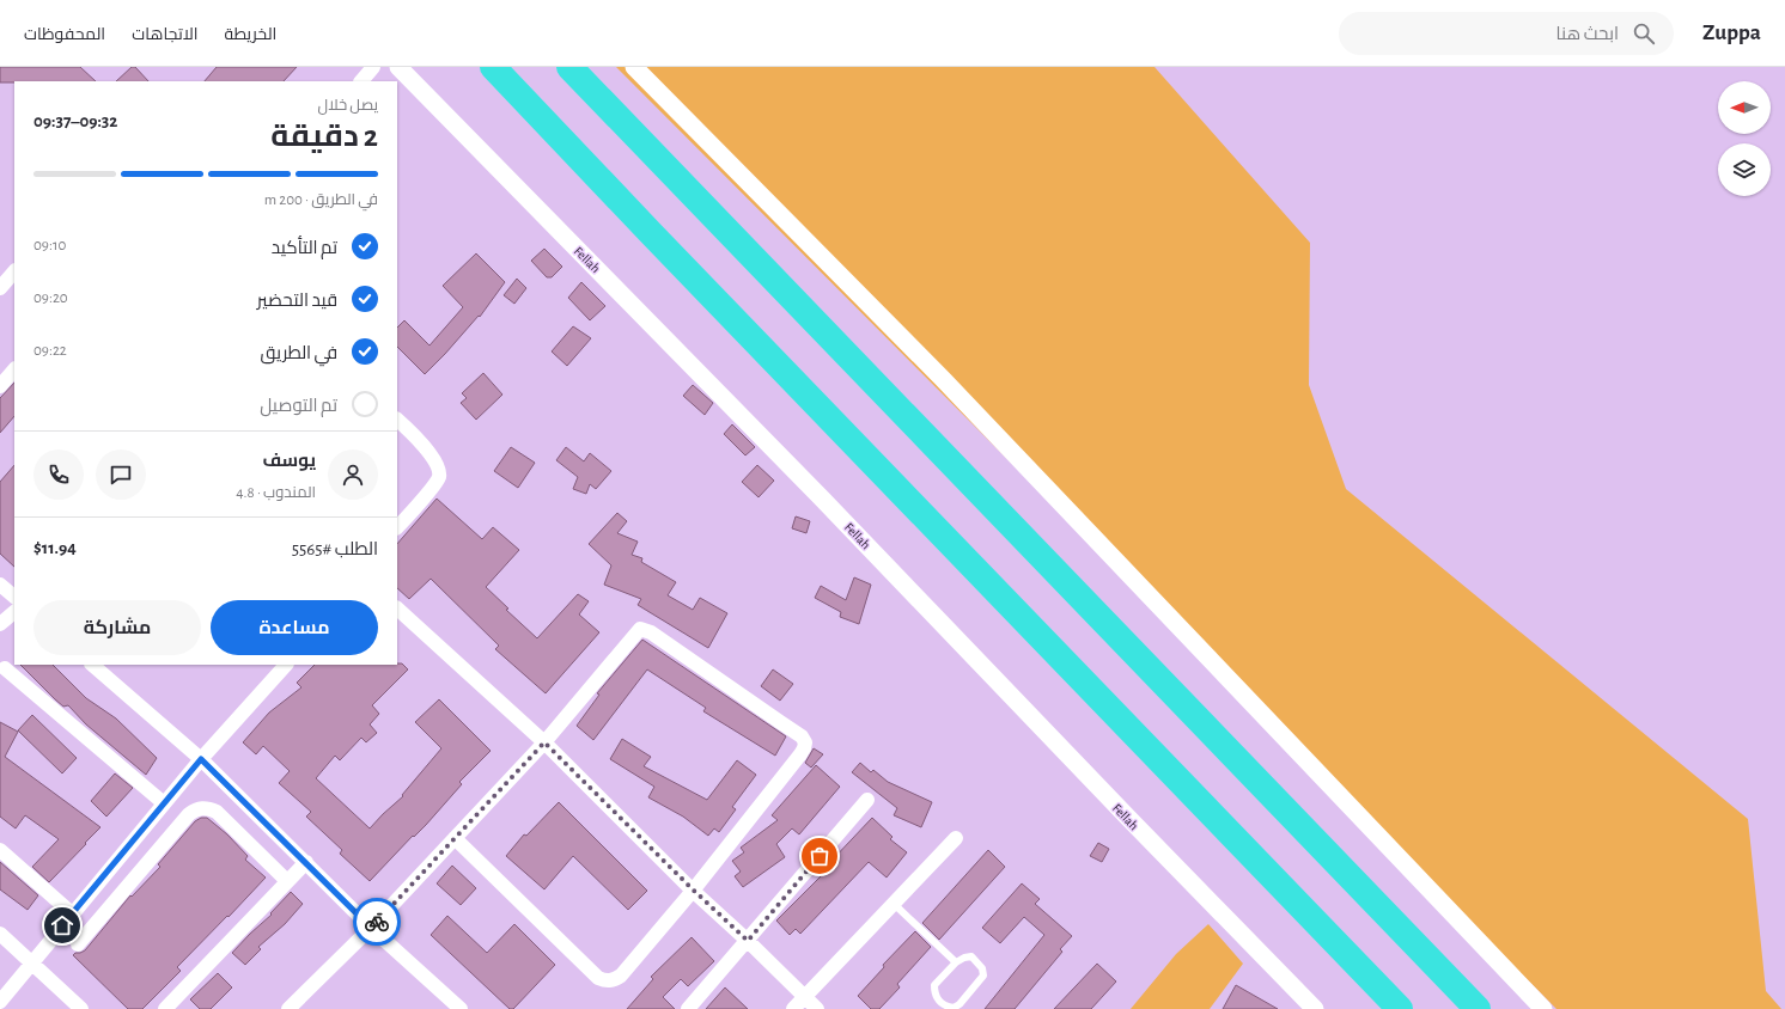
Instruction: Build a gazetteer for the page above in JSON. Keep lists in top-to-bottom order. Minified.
{"streets":{"street":["Fellah"]},"north":"left","page":{"header":"Zuppa","search":"ابحث هنا","nav":["الخريطة","الاتجاهات","المحفوظات"],"heading":["2 دقيقة","يصل خلال","09:32–09:37"],"panel":["يوسف","المندوب · 4.8","الطلب #5565","$11.94"],"bar":"في الطريق · 200 m","list":[["تم التأكيد","09:10"],["قيد التحضير","09:20"],["في الطريق","09:22"],"تم التوصيل"],"buttons":["مساعدة","مشاركة"]}}
